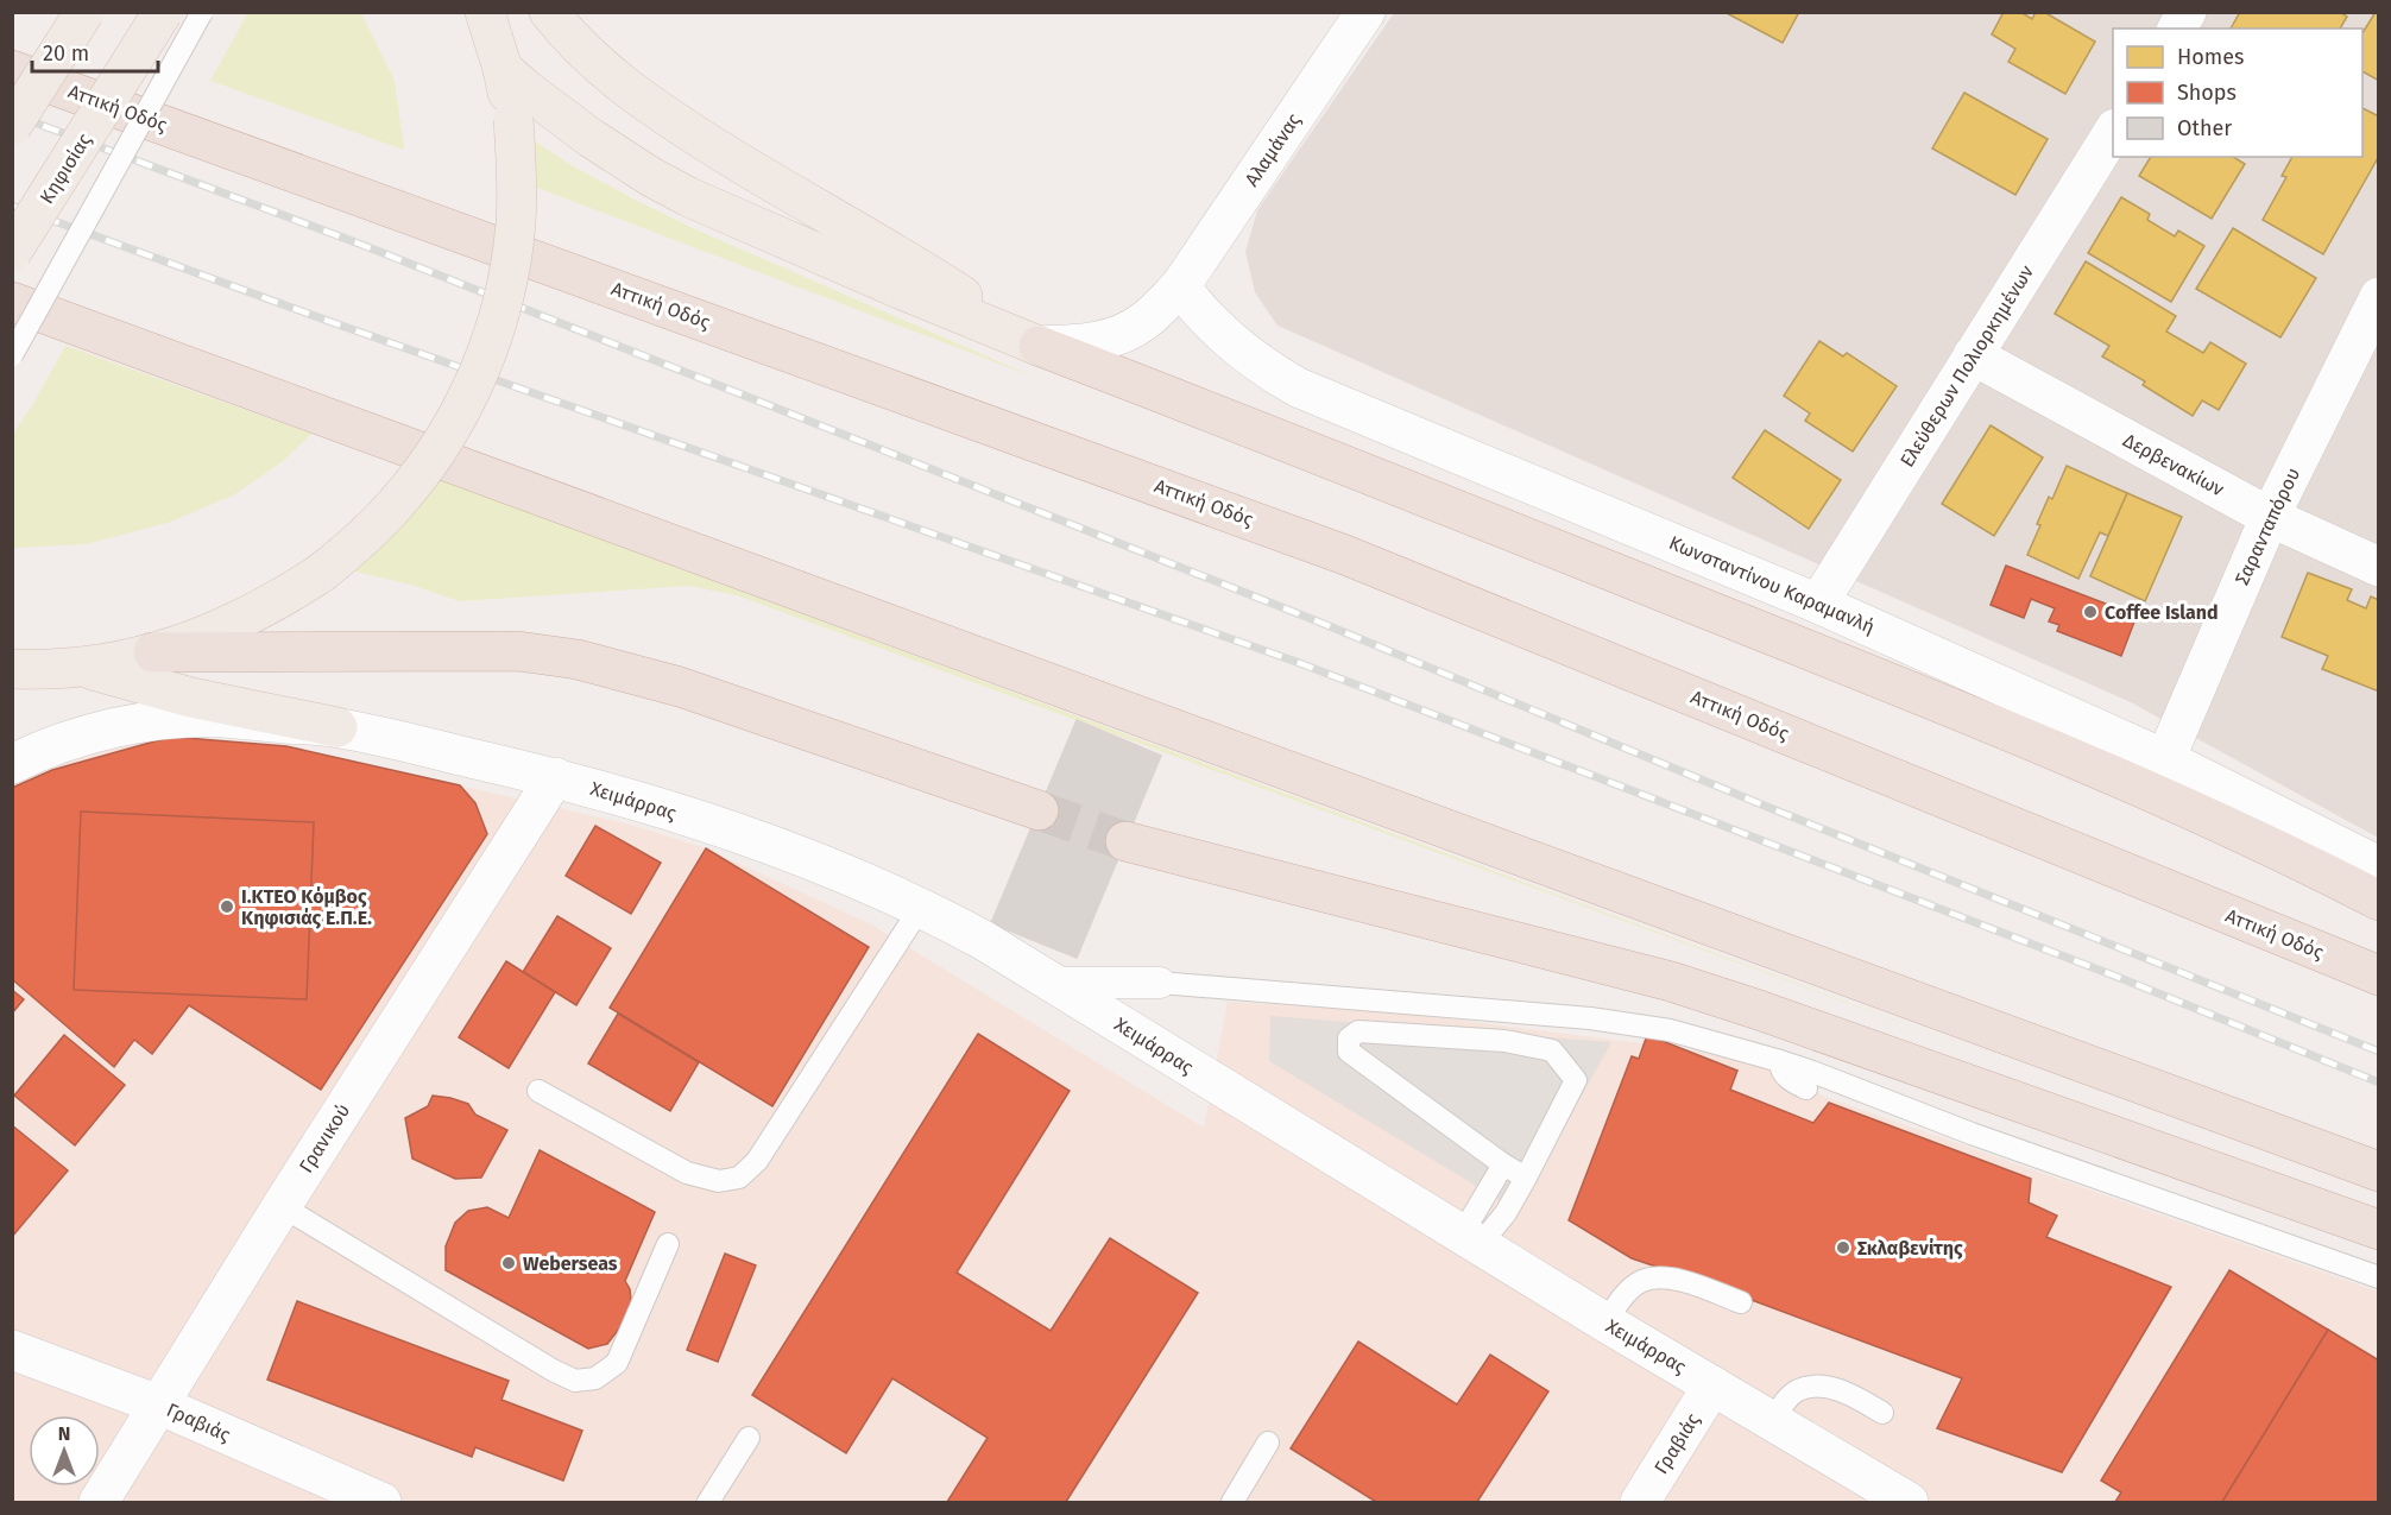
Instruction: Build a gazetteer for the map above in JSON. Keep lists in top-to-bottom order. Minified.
{"streets":{"highway":["Αττική Οδός"],"main road":["Κηφισίας"],"street":["Αλαμάνας","Ελεύθερων Πολιορκημένων","Δερβενακίων","Σαρανταπόρου","Κωνσταντίνου Καραμανλή","Χειμάρρας","Γρανικού","Γραβιάς"]},"crossings":[["Αλαμάνας","Κωνσταντίνου Καραμανλή"],["Ελεύθερων Πολιορκημένων","Δερβενακίων"],["Ελεύθερων Πολιορκημένων","Κωνσταντίνου Καραμανλή"],["Δερβενακίων","Σαρανταπόρου"],["Σαρανταπόρου","Κωνσταντίνου Καραμανλή"],["Χειμάρρας","Γρανικού"],["Χειμάρρας","Γραβιάς"],["Γρανικού","Γραβιάς"]],"places":["Coffee Island","Ι.ΚΤΕΟ Κόμβος Κηφισιάς Ε.Π.Ε.","Σκλαβενίτης","Weberseas"],"legend":["Homes","Shops","Other"],"scale_bar":"20 m","north":"top"}
